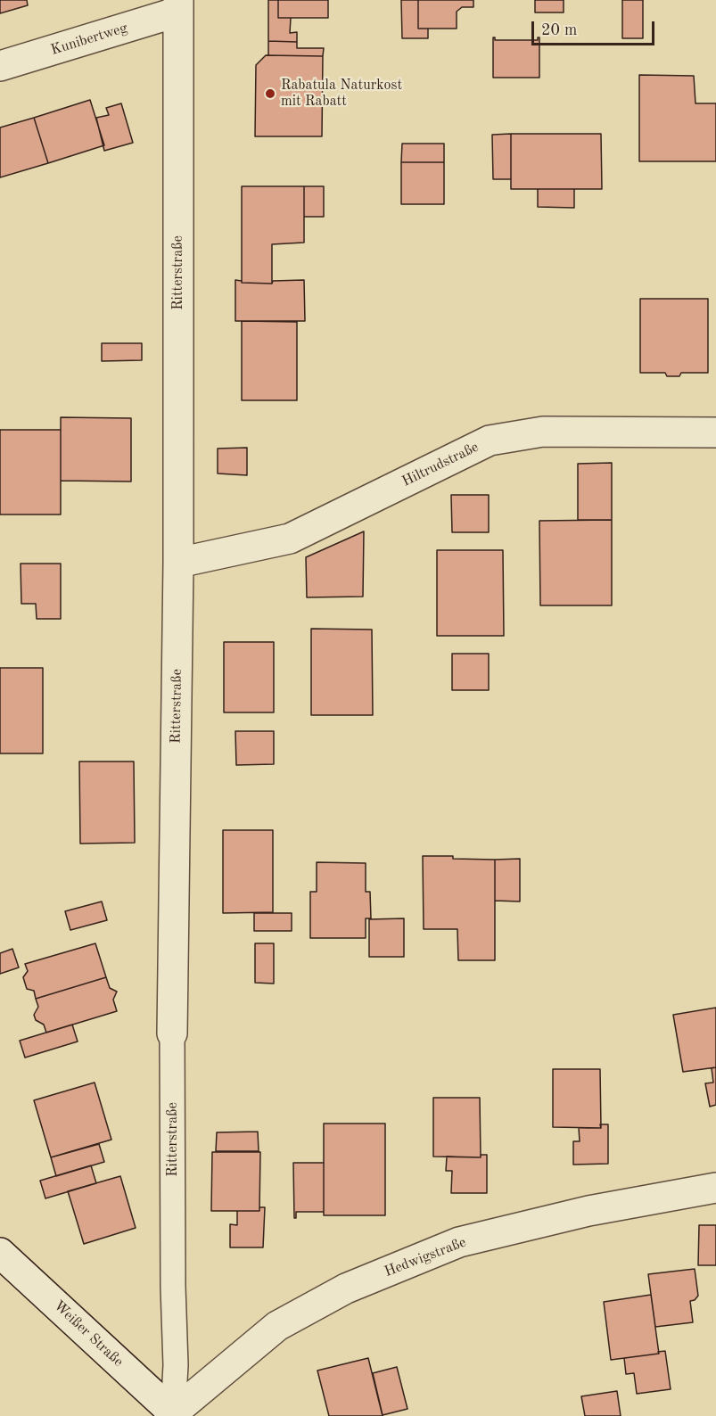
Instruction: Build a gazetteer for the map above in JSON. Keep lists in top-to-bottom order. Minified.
{"streets":{"street":["Kunibertweg","Ritterstraße","Hiltrudstraße","Hedwigstraße","Weißer Straße"]},"crossings":[["Kunibertweg","Ritterstraße"],["Ritterstraße","Hiltrudstraße"],["Ritterstraße","Hedwigstraße"],["Ritterstraße","Weißer Straße"],["Hedwigstraße","Weißer Straße"]],"places":["Rabatula Naturkost mit Rabatt"],"scale_bar":"20 m"}
